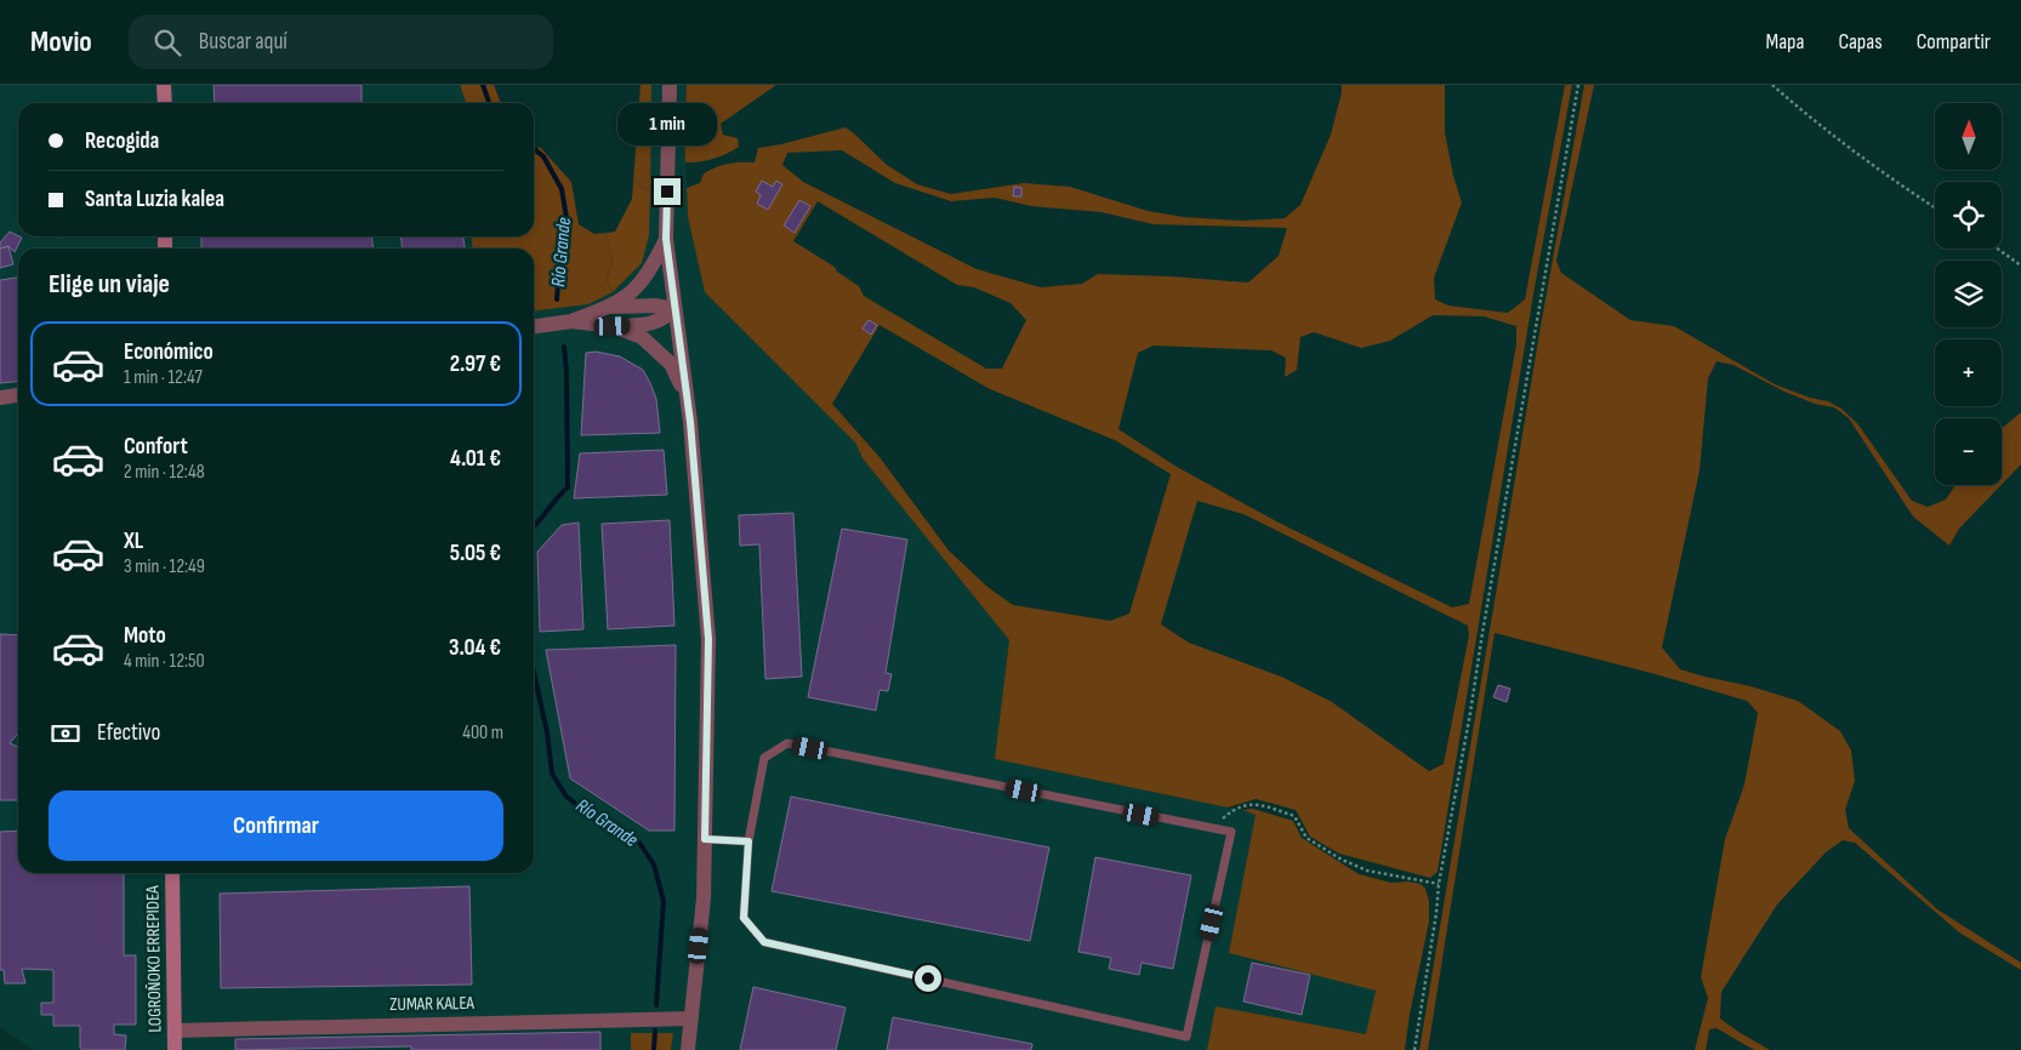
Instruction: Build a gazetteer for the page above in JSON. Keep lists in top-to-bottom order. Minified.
{"streets":{"main road":["LOGROÑOKO ERREPIDEA"],"street":["ZUMAR KALEA"]},"crossings":[["LOGROÑOKO ERREPIDEA","ZUMAR KALEA"]],"water":["Río Grande"],"north":"top","page":{"header":"Movio","search":"Buscar aquí","nav":["Mapa","Capas","Compartir"],"map_buttons":["+","−"],"bubble":"1 min","banner":["Recogida","Santa Luzia kalea"],"heading":"Elige un viaje","list":[{"name":"Económico","note":"1 min · 12:47","value":"2.97 €"},{"name":"Confort","note":"2 min · 12:48","value":"4.01 €"},{"name":"XL","note":"3 min · 12:49","value":"5.05 €"},{"name":"Moto","note":"4 min · 12:50","value":"3.04 €"}],"pay":["Efectivo","400 m"],"buttons":"Confirmar"}}
